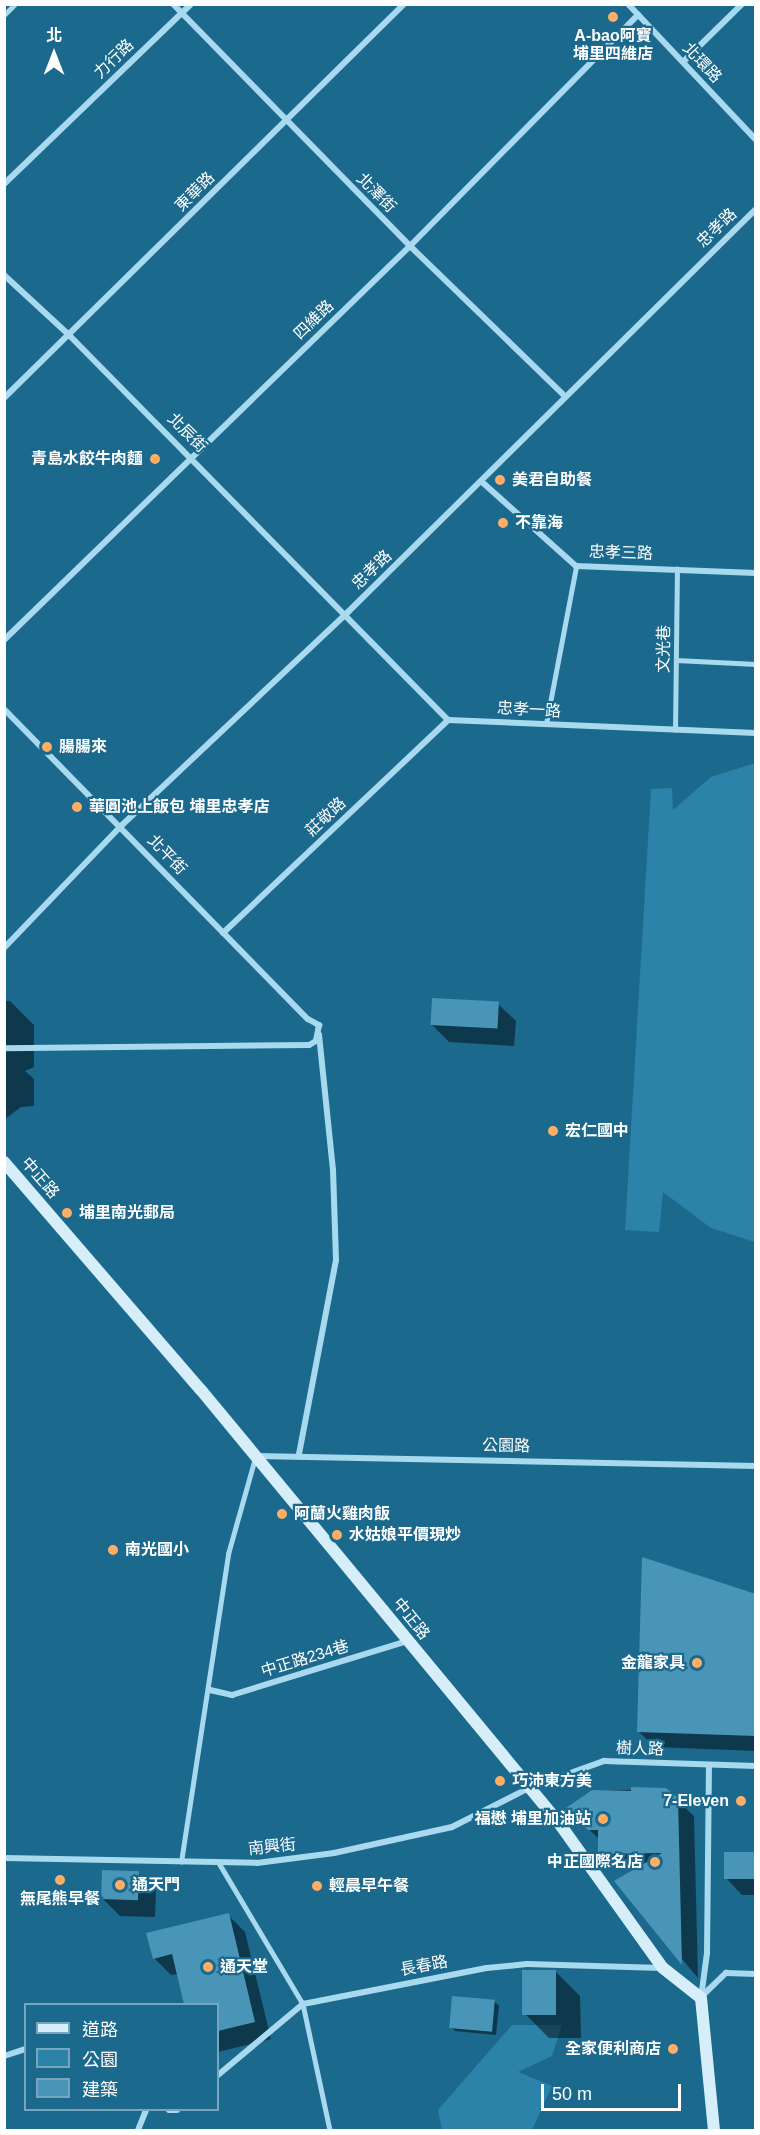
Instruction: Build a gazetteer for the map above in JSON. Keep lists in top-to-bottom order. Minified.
{"streets":{"main road":["中正路"],"street":["力行路","北環路","東華路","北澤街","忠孝路","四維路","北辰街","忠孝三路","忠孝一路","莊敬路","北平街","公園路","中正路234巷","樹人路","南興街","長春路"],"lane":["文光巷"]},"crossings":[["力行路","北澤街"],["北環路","四維路"],["東華路","北澤街"],["東華路","北辰街"],["北澤街","忠孝路"],["北澤街","四維路"],["忠孝路","北辰街"],["忠孝路","忠孝三路"],["忠孝路","北平街"],["四維路","北辰街"],["忠孝三路","文光巷"],["文光巷","忠孝一路"],["忠孝一路","莊敬路"],["莊敬路","北平街"],["中正路","公園路"],["中正路","中正路234巷"],["中正路","樹人路"],["中正路","南興街"],["中正路","長春路"],["樹人路","南興街"]],"places":["A-bao阿寶 埔里四維店","青島水餃牛肉麵","美君自助餐","不靠海","腸腸來","華圓池上飯包 埔里忠孝店","宏仁國中","埔里南光郵局","阿蘭火雞肉飯","水姑娘平價現炒","南光國小","金龍家具","巧沛東方美","7-Eleven","福懋 埔里加油站","中正國際名店","無尾熊早餐","通天門","輕晨早午餐","通天堂","全家便利商店"],"legend":["道路","公園","建築"],"scale_bar":"50 m","north":"top"}
